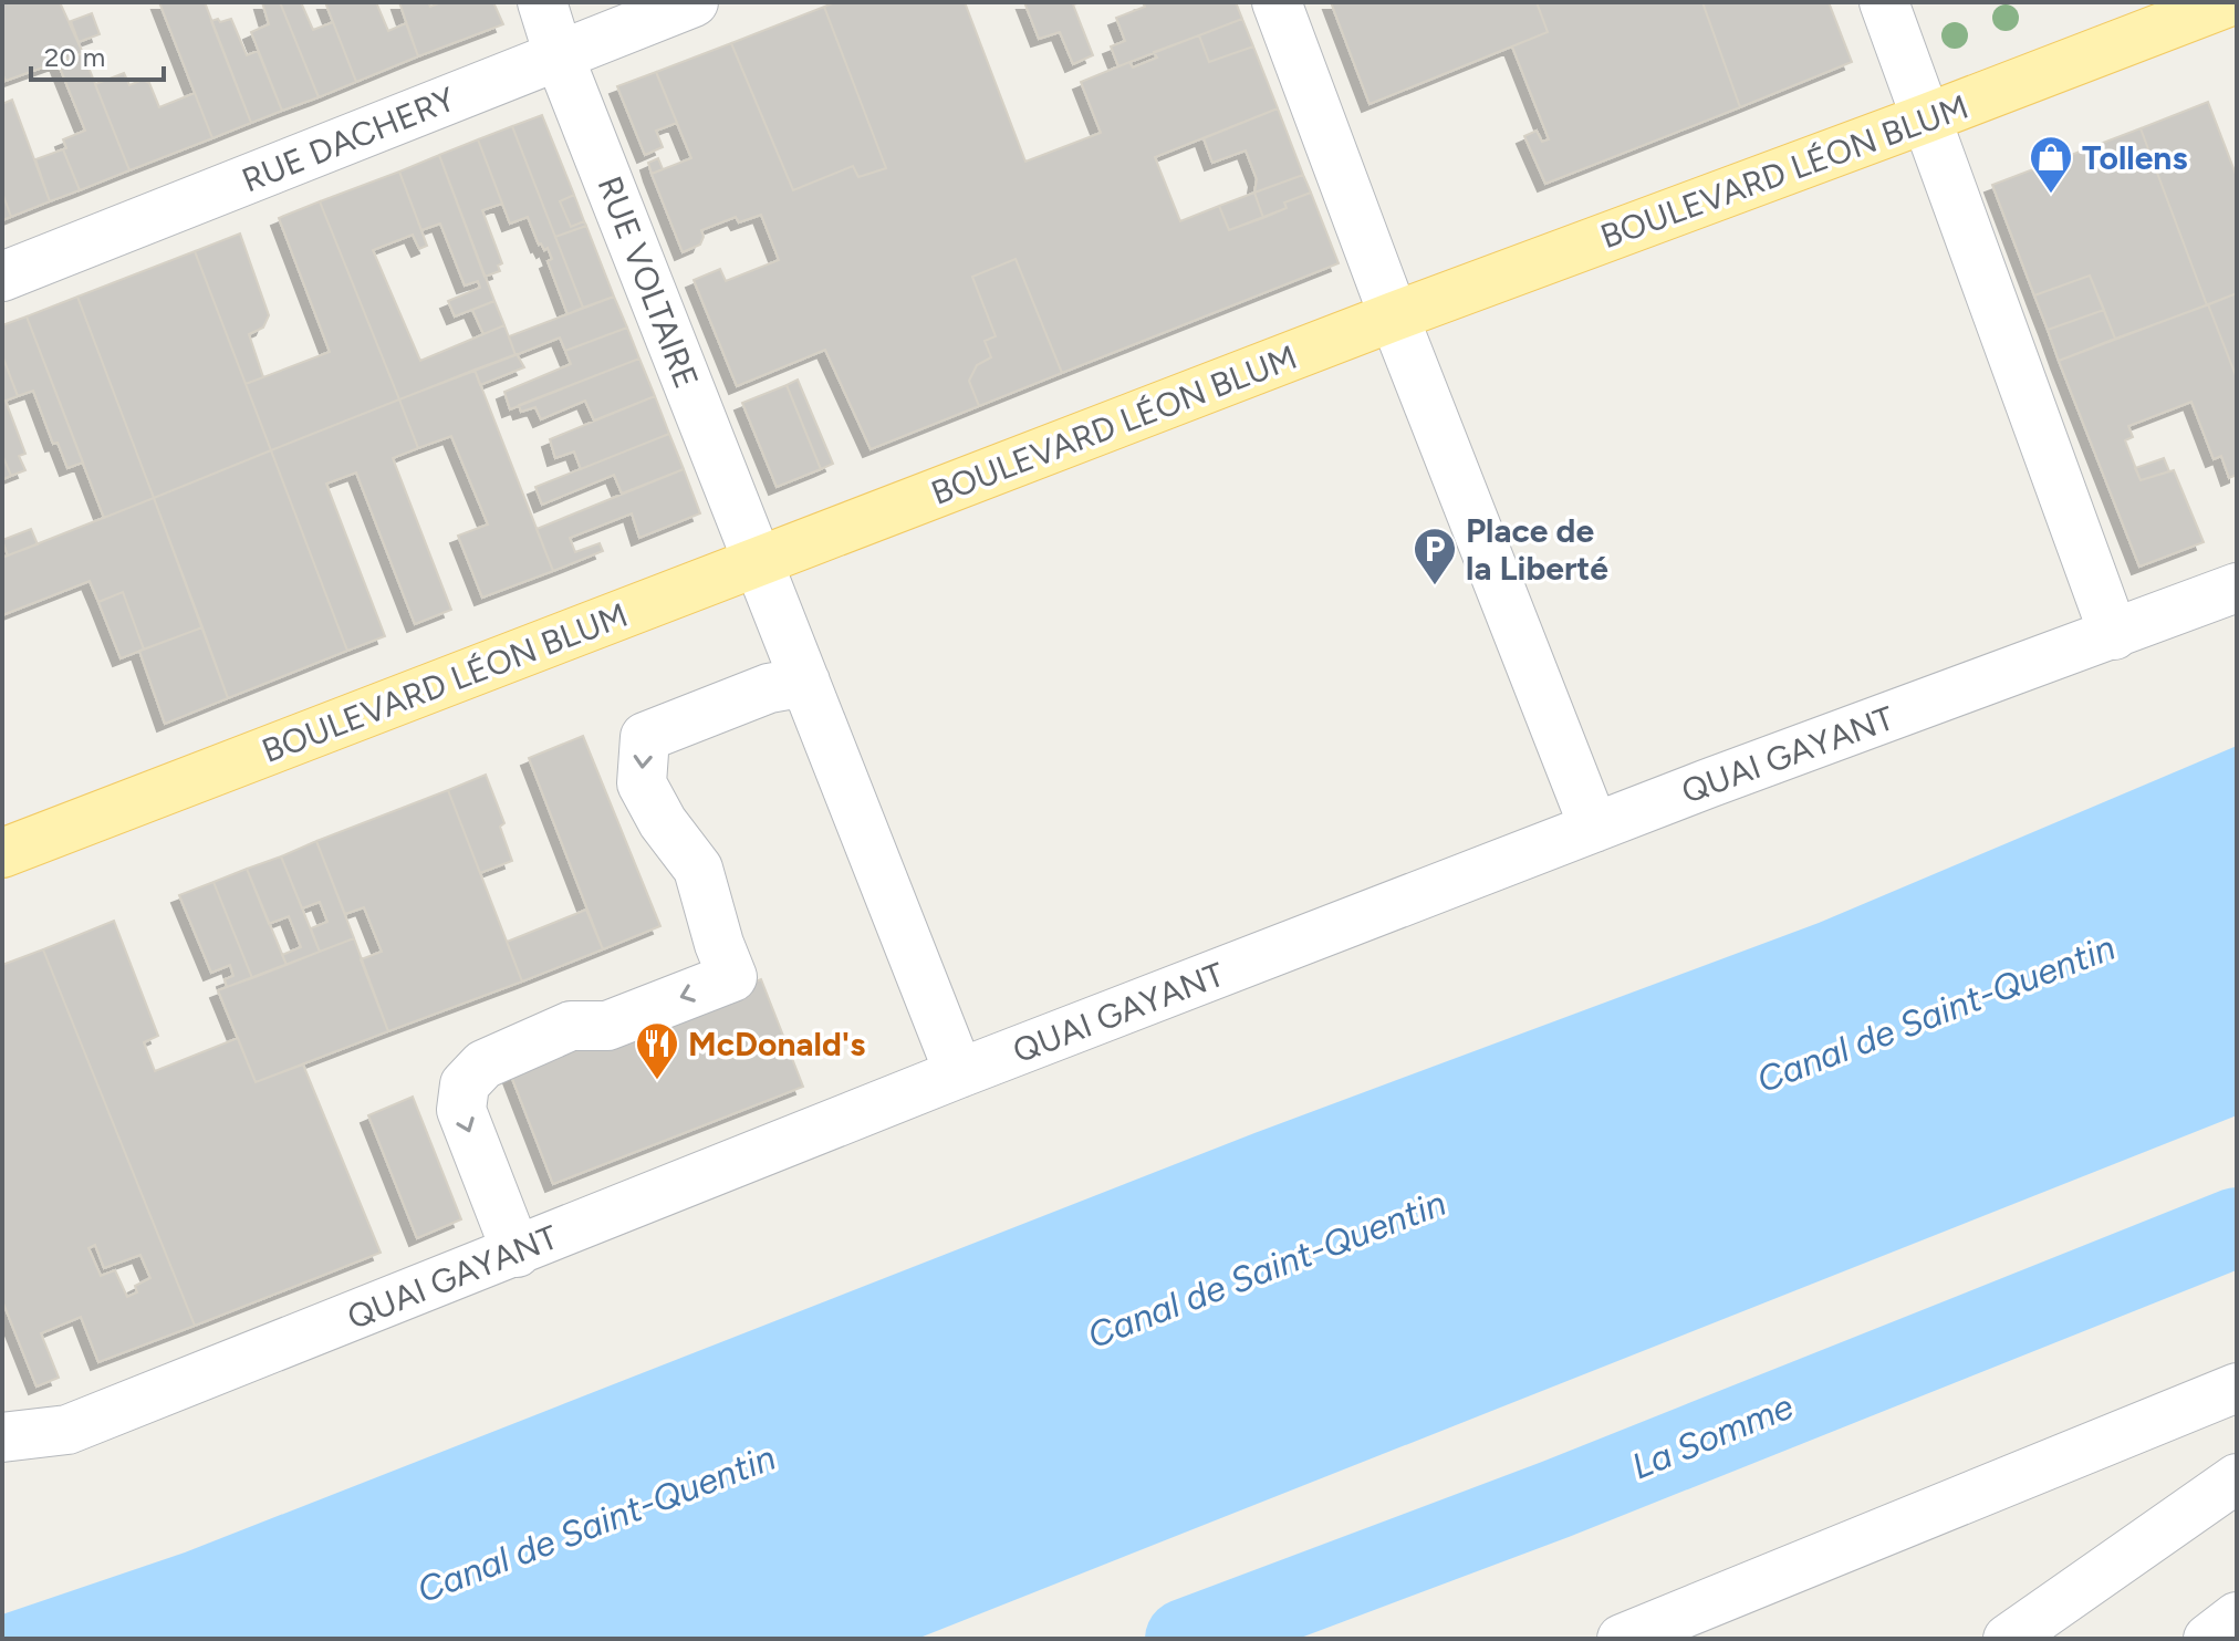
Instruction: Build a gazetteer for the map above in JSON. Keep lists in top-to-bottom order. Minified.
{"streets":{"main road":["BOULEVARD LÉON BLUM"],"street":["RUE DACHERY","RUE VOLTAIRE","QUAI GAYANT"]},"crossings":[["RUE DACHERY","RUE VOLTAIRE"],["BOULEVARD LÉON BLUM","RUE VOLTAIRE"]],"water":["Canal de Saint-Quentin","La Somme"],"places":{"shop":["Tollens"],"parking":["Place de la Liberté"],"restaurant":["McDonald's"]},"scale_bar":"20 m"}
